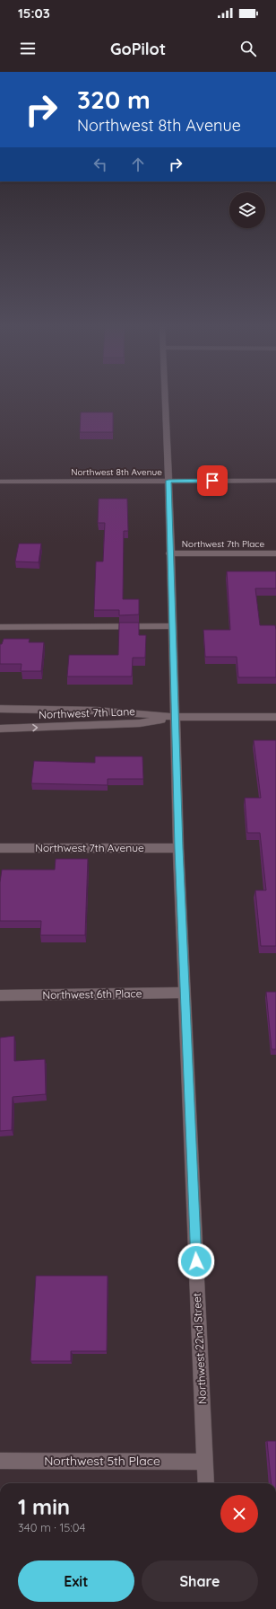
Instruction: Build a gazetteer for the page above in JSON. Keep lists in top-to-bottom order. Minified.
{"streets":{"street":["Northwest 8th Avenue","Northwest 7th Place","Northwest 7th Lane","Northwest 7th Avenue","Northwest 6th Place","Northwest 22nd Street","Northwest 5th Place"]},"crossings":[["Northwest 8th Avenue","Northwest 22nd Street"],["Northwest 7th Place","Northwest 22nd Street"],["Northwest 7th Lane","Northwest 22nd Street"],["Northwest 7th Avenue","Northwest 22nd Street"],["Northwest 6th Place","Northwest 22nd Street"],["Northwest 22nd Street","Northwest 5th Place"]],"page":{"status":"15:03","header":"GoPilot","turn":["320 m","Northwest 8th Avenue"],"heading":["1 min","340 m · 15:04"],"buttons":["Exit","Share"]}}
